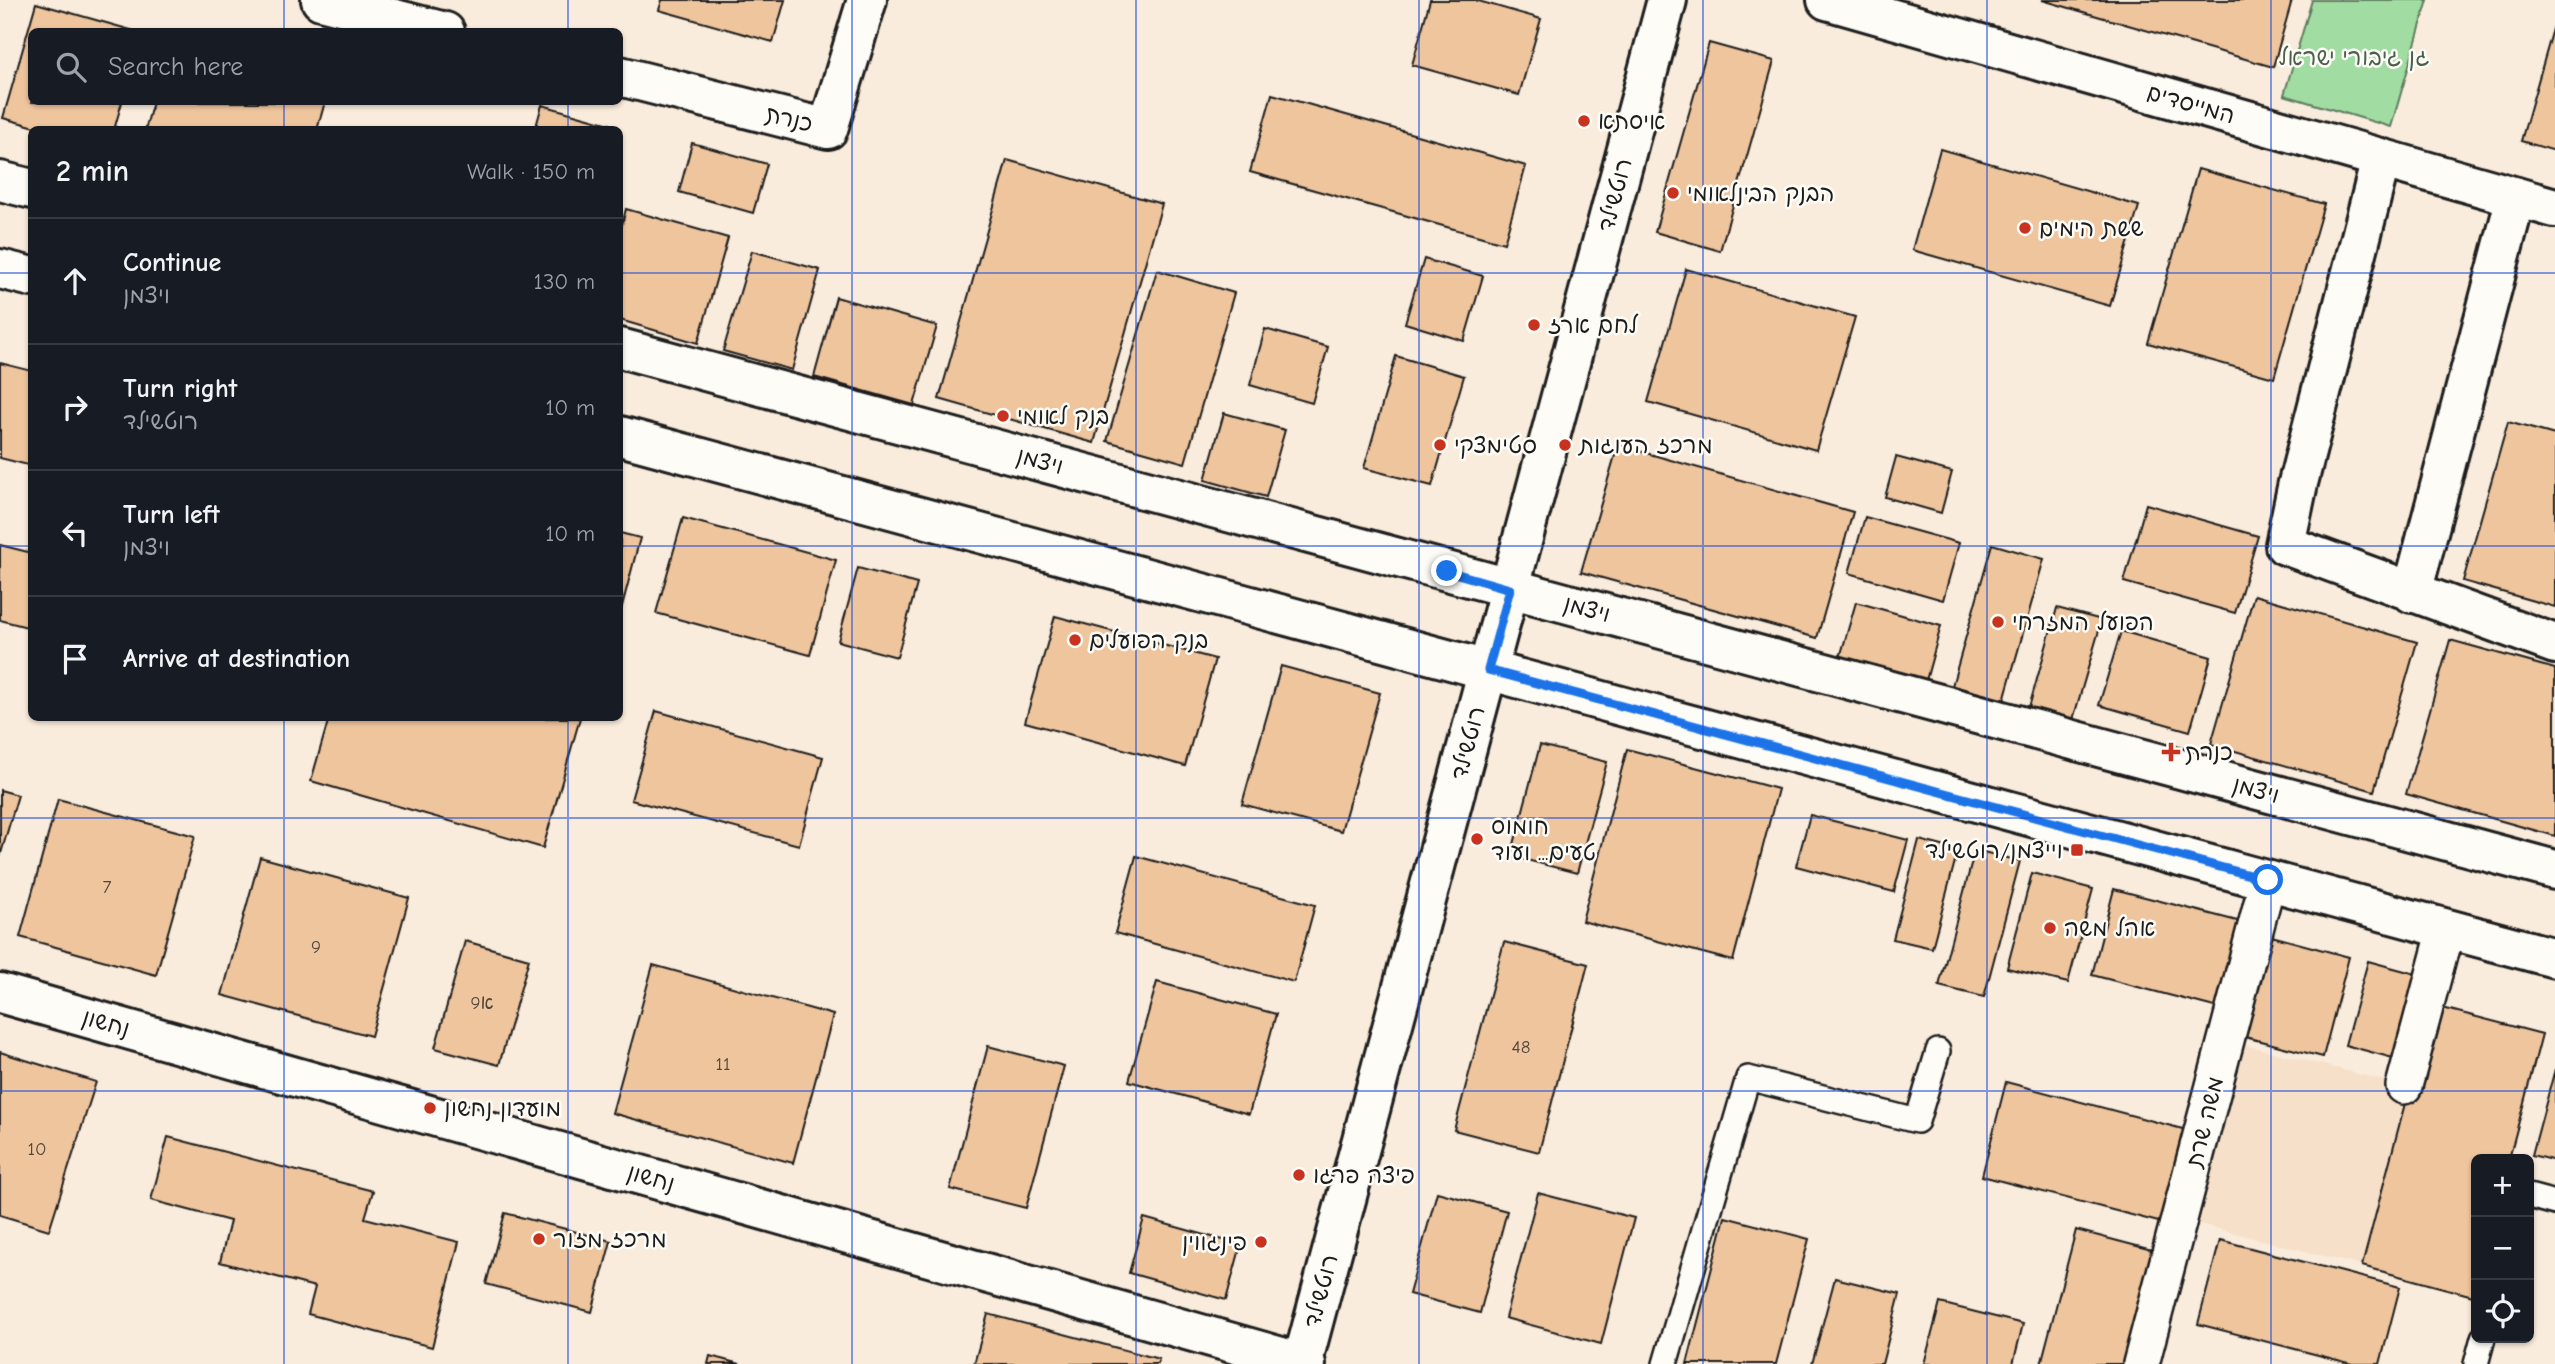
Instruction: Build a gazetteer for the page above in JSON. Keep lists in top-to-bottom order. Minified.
{"streets":{"street":["המייסדים","כנרת","רוטשילד","ויצמן","נחשון","משה שרת"]},"crossings":[["רוטשילד","ויצמן"],["רוטשילד","נחשון"]],"parks":["גן גיבורי ישראל"],"places":{"other":["איסתא","הבנק הבינלאומי","ששת הימים","לחם ארז","בנק לאומי","סטימצקי","מרכז העוגות","הפועל המזרחי","בנק הפועלים","חומוס טעים... ועוד","אהל משה","מועדון נחשון","פיצה פרגו","מרכז מזור","פינגווין"],"health":["כנרת"],"transit":["וייצמן/רוטשילד"]},"house_numbers":["7","9","9א","48","11","10"],"page":{"search":"Search here","heading":["2 min","Walk · 150 m"],"list":[["Continue","ויצמן","130 m"],["Turn right","רוטשילד","10 m"],["Turn left","ויצמן","10 m"],"Arrive at destination"],"map_buttons":["+","−"]}}
